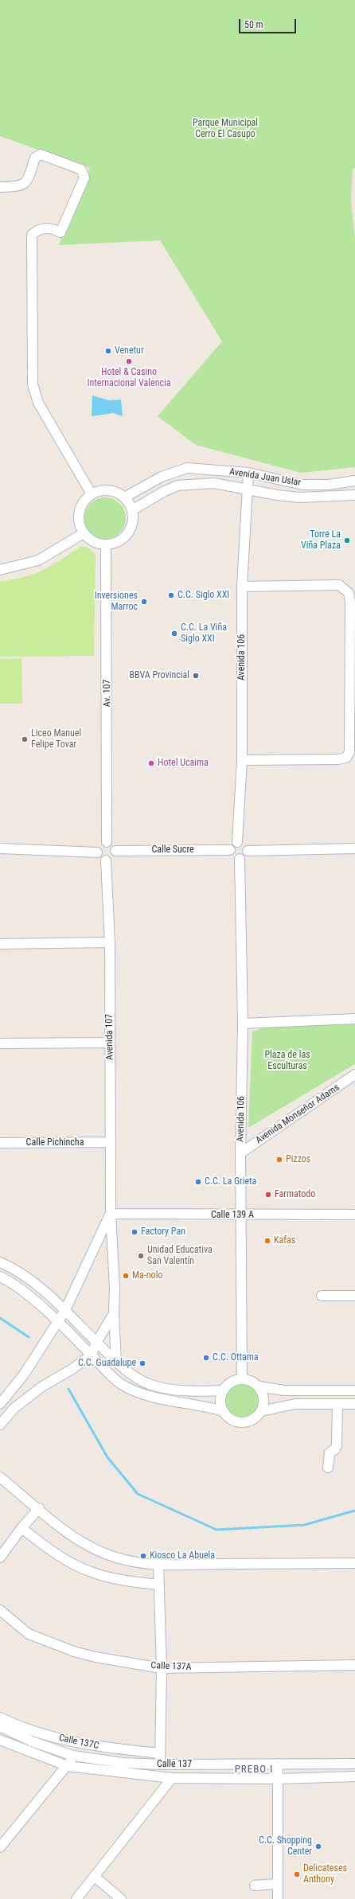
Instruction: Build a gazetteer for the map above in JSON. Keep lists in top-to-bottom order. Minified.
{"streets":{"street":["Avenida Juan Uslar","Avenida 106","Av. 107","Calle Sucre","Avenida 107","Avenida Monseñor Adams","Calle Pichincha","Calle 139 A","Calle 137A","Calle 137C","Calle 137"]},"crossings":[["Avenida Juan Uslar","Avenida 106"],["Avenida Juan Uslar","Av. 107"],["Avenida 106","Calle Sucre"],["Avenida 106","Avenida Monseñor Adams"],["Avenida 106","Calle 139 A"],["Av. 107","Calle Sucre"],["Av. 107","Avenida 107"],["Calle Sucre","Avenida 107"],["Avenida 107","Calle Pichincha"],["Avenida 107","Calle 139 A"]],"districts":["PREBO I"],"parks":["Parque Municipal Cerro El Casupo","Plaza de las Esculturas"],"places":["Venetur","Hotel & Casino Internacional Valencia","Torre La Viña Plaza","C.C. Siglo XXI","Inversiones Marroc","C.C. La Viña Siglo XXI","BBVA Provincial","Liceo Manuel Felipe Tovar","Hotel Ucaima","Pizzos","C.C. La Grieta","Farmatodo","Factory Pan","Kafas","Unidad Educativa San Valentín","Ma-nolo","C.C. Ottama","C.C. Guadalupe","Kiosco La Abuela","C.C. Shopping Center","Delicateses Anthony"],"scale_bar":"50 m"}
